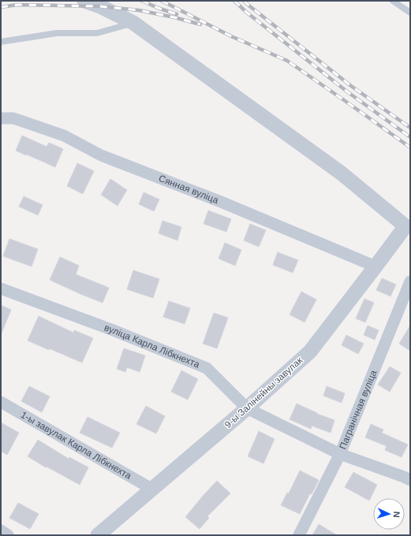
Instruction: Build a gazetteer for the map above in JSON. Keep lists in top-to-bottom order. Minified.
{"streets":{"street":["Сянная вуліца","вуліца Карла Лібкнехта","9-ы Залінейны завулак","Пагранічная вуліца","1-ы завулак Карла Лібкнехта"]},"crossings":[["Сянная вуліца","9-ы Залінейны завулак"],["вуліца Карла Лібкнехта","9-ы Залінейны завулак"],["вуліца Карла Лібкнехта","Пагранічная вуліца"],["9-ы Залінейны завулак","1-ы завулак Карла Лібкнехта"]],"north":"right"}
